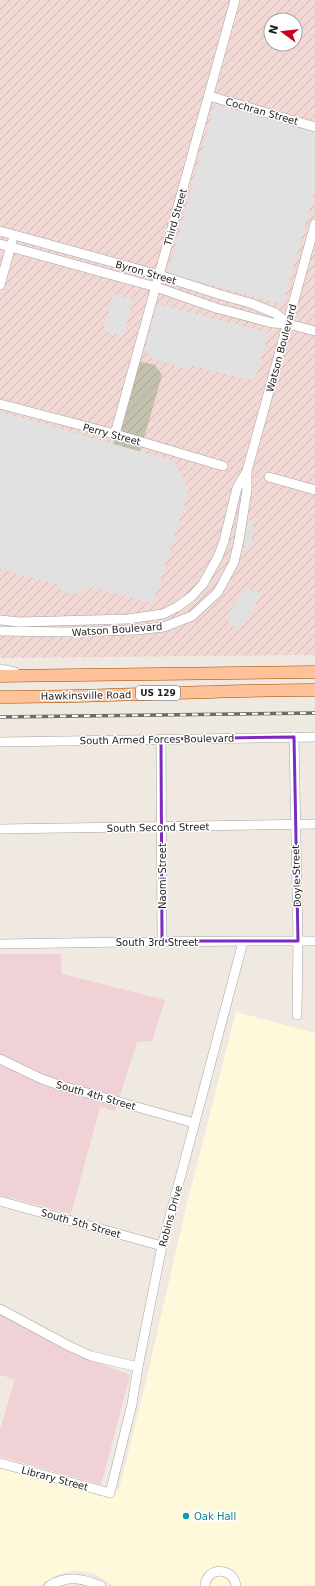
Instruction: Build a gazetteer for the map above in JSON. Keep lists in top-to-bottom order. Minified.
{"streets":{"main road":["US 129","Hawkinsville Road"],"street":["Cochran Street","Third Street","Byron Street","Watson Boulevard","Perry Street","South Armed Forces Boulevard","South Second Street","Naomi Street","Doyle Street","South 3rd Street","South 4th Street","Robins Drive","South 5th Street","Library Street"]},"crossings":[["Cochran Street","Third Street"],["Third Street","Byron Street"],["Third Street","Perry Street"],["Byron Street","Watson Boulevard"],["South Armed Forces Boulevard","Naomi Street"],["South Armed Forces Boulevard","Doyle Street"],["South Second Street","Naomi Street"],["South Second Street","Doyle Street"],["Naomi Street","South 3rd Street"],["Doyle Street","South 3rd Street"],["South 3rd Street","Robins Drive"],["South 4th Street","Robins Drive"],["Robins Drive","South 5th Street"],["Robins Drive","Library Street"]],"places":["Oak Hall"],"north":"left"}
